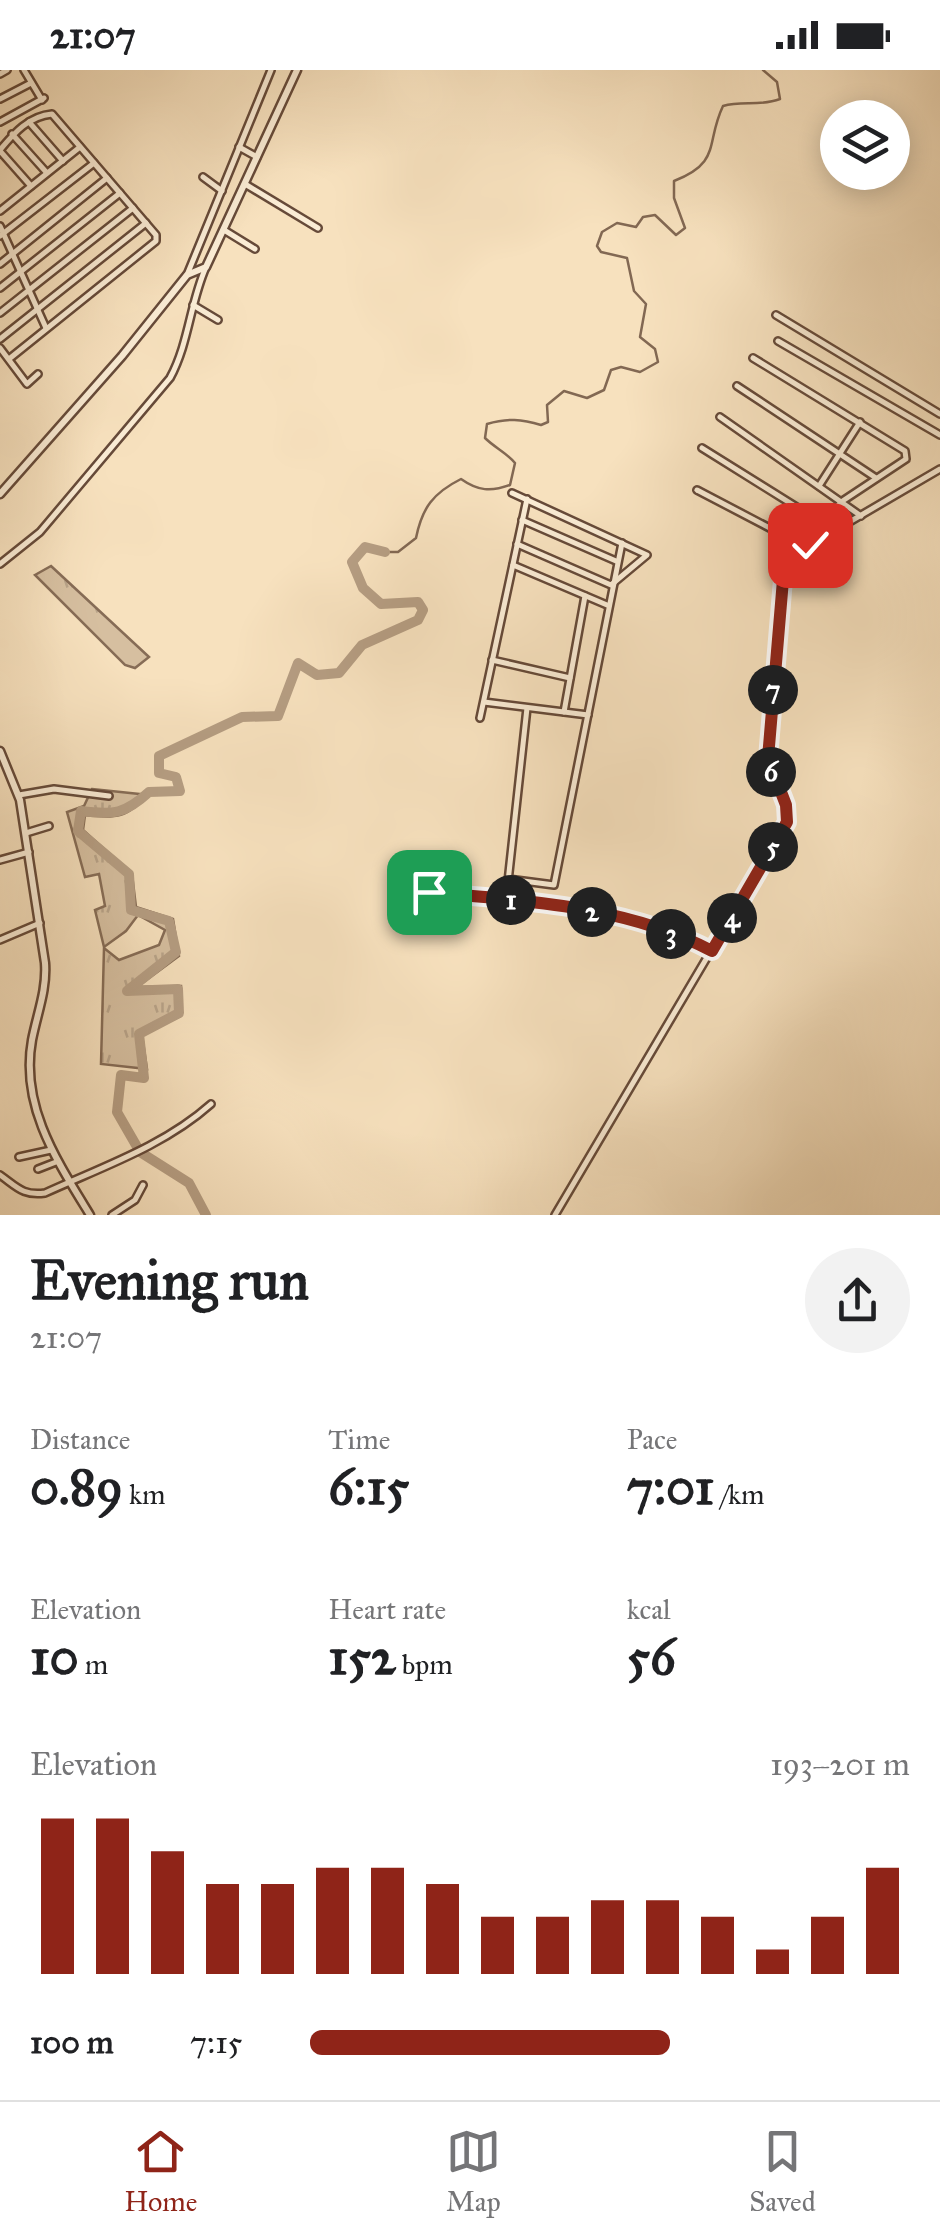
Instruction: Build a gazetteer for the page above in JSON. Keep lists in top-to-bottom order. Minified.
{"page":{"status":"21:07","pins":["7","6","5","1","2","4","3"],"heading":["Evening run","21:07"],"stats":[["Distance","0.89 km"],["Time","6:15"],["Pace","7:01 /km"],["Elevation","10 m"],["Heart rate","152 bpm"],["kcal","56"]],"chart":["Elevation","193–201 m"],"list":[{"name":"100 m","note":"7:15"}],"tabs":["Home","Map","Saved"]}}
